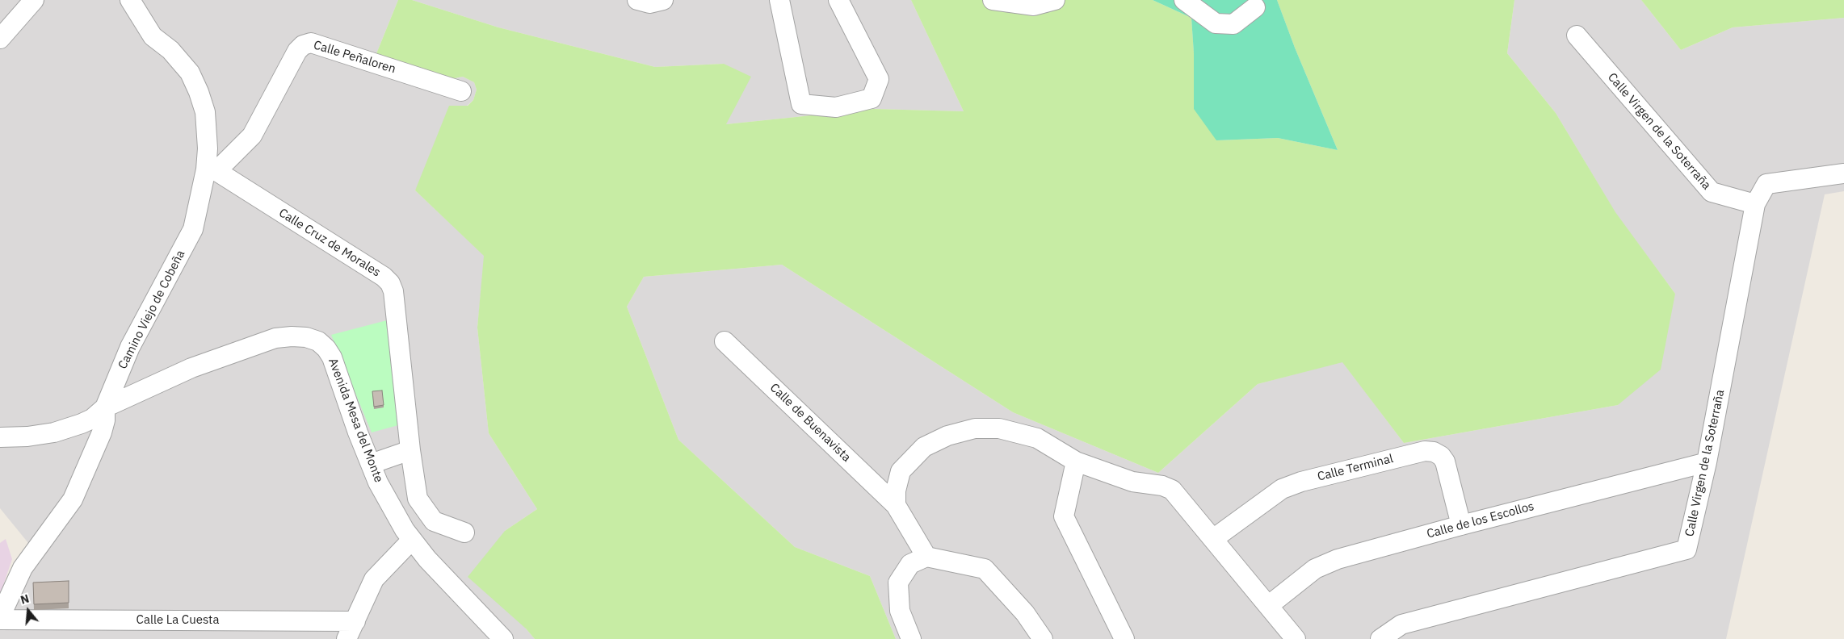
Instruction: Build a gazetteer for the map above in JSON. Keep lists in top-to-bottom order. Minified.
{"streets":{"street":["Calle Peñaloren","Calle Virgen de la Soterraña","Calle Cruz de Morales","Camino Viejo de Cobeña","Avenida Mesa del Monte","Calle de Buenavista","Calle Terminal","Calle de los Escollos","Calle La Cuesta"]},"crossings":[["Calle Peñaloren","Calle Cruz de Morales"],["Calle Peñaloren","Camino Viejo de Cobeña"],["Calle Virgen de la Soterraña","Calle de los Escollos"],["Calle Cruz de Morales","Camino Viejo de Cobeña"],["Camino Viejo de Cobeña","Avenida Mesa del Monte"],["Camino Viejo de Cobeña","Calle La Cuesta"],["Calle Terminal","Calle de los Escollos"]],"north":"top"}
